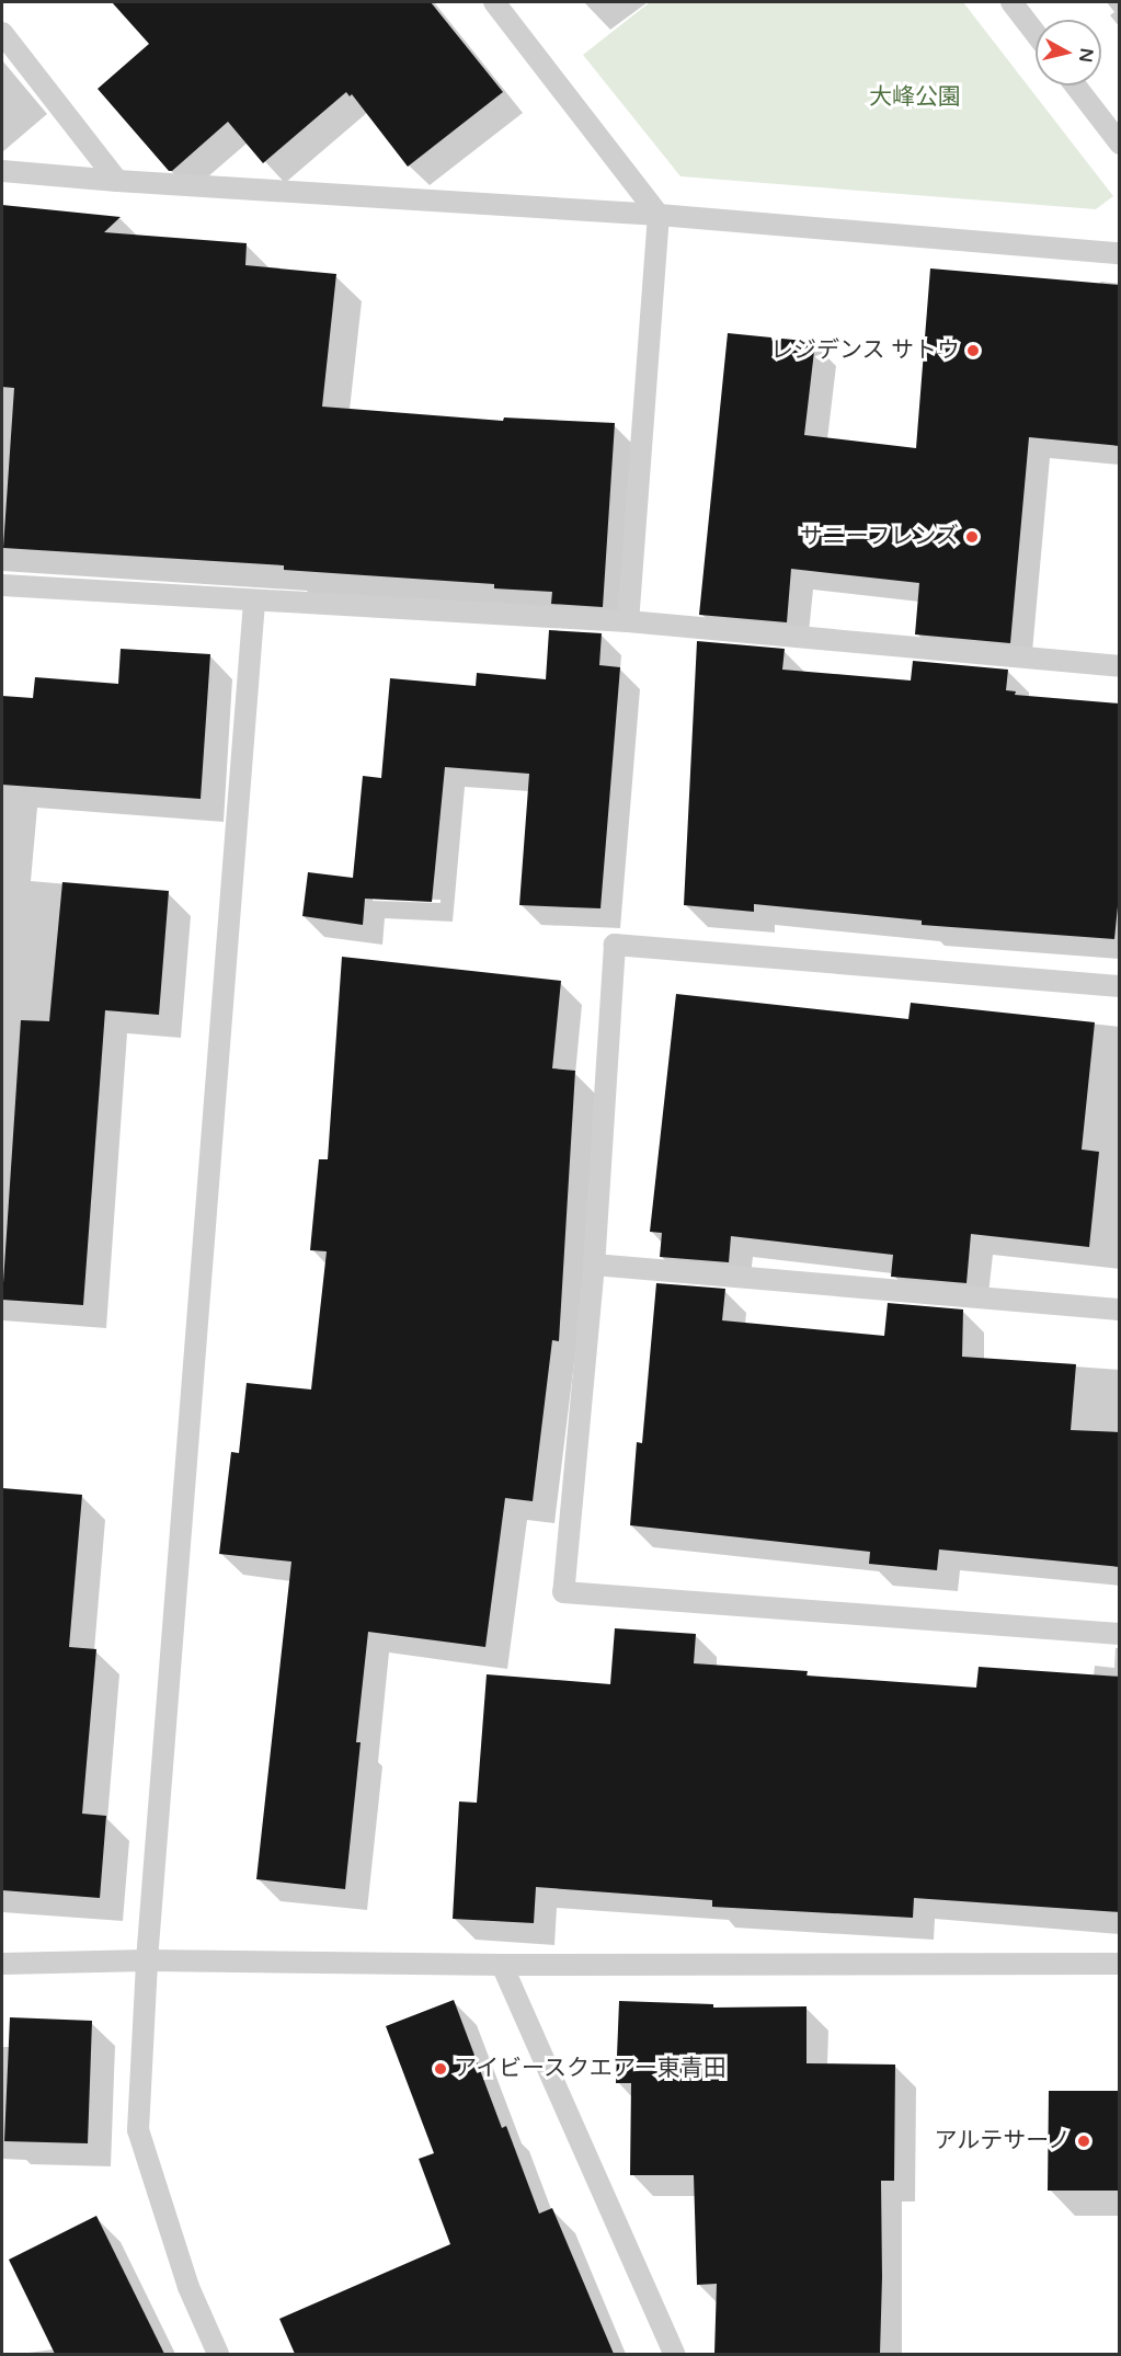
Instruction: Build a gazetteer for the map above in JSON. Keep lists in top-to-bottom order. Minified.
{"parks":["大峰公園"],"places":["レジデンス サトウ","サニーフレンズ","アイビースクエアー東青田","アルテサーノ"],"north":"right"}
